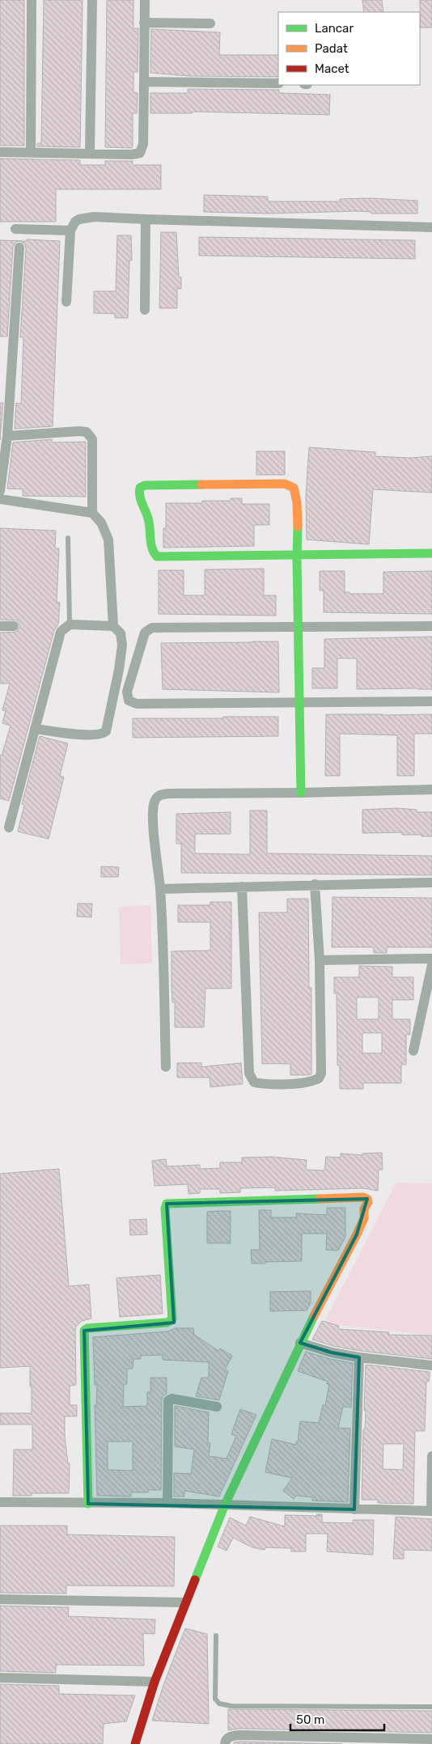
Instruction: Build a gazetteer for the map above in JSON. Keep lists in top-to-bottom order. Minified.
{"legend":["Lancar","Padat","Macet"],"scale_bar":"50 m"}
